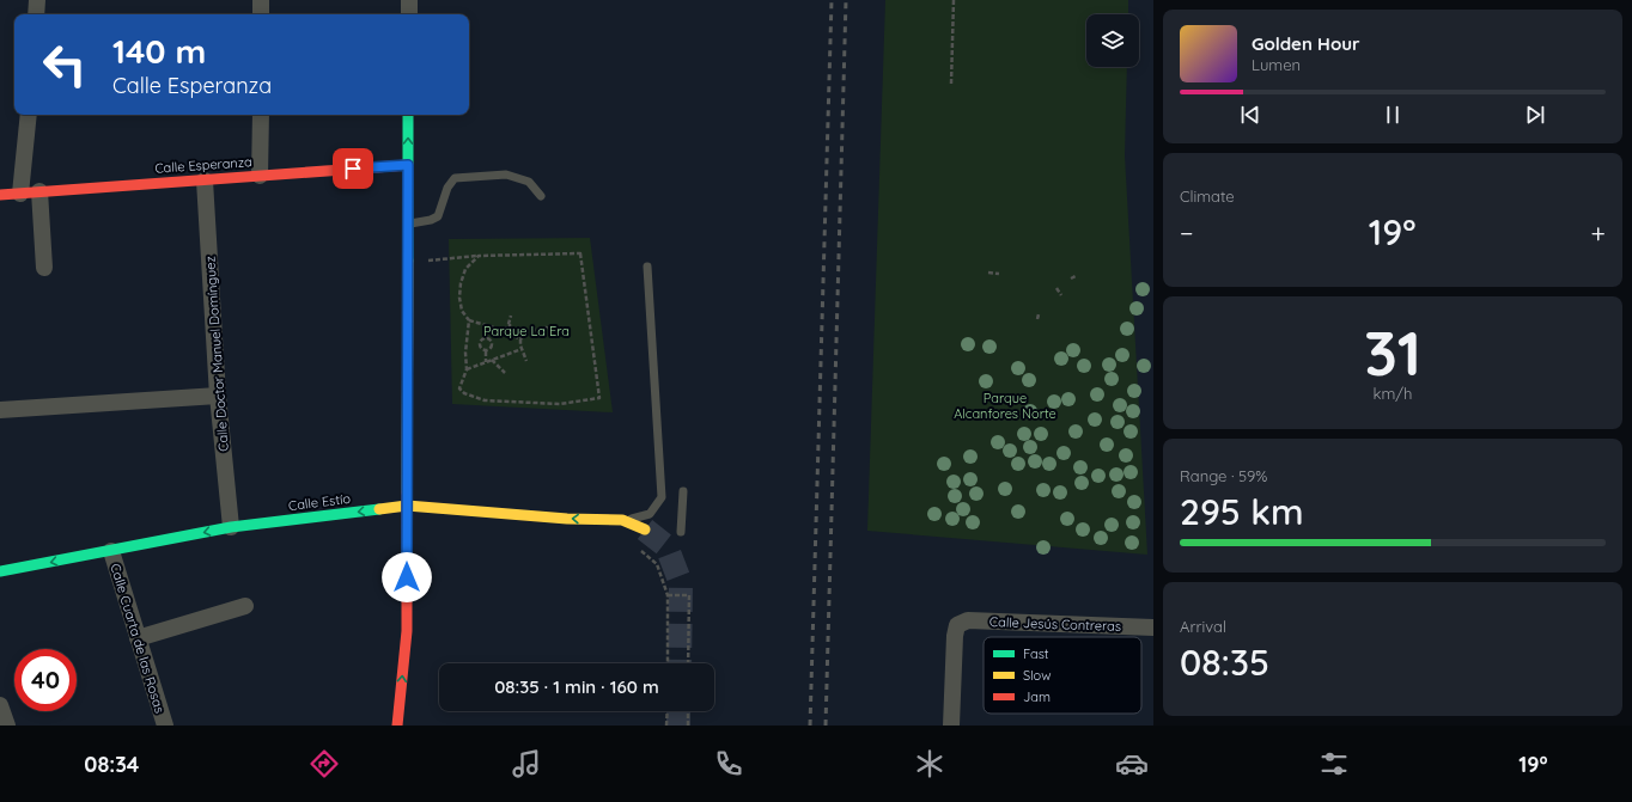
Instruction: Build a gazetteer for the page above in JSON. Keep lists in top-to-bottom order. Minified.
{"streets":{"street":["Calle Esperanza","Calle Doctor Manuel Domínguez","Calle Estío","Calle Jesús Contreras","Calle Cuarta de las Rosas"]},"crossings":[["Calle Esperanza","Calle Doctor Manuel Domínguez"],["Calle Doctor Manuel Domínguez","Calle Estío"],["Calle Estío","Calle Cuarta de las Rosas"]],"one_way":["Calle Estío"],"parks":["Parque La Era","Parque Alcanfores Norte"],"legend":["Fast","Slow","Jam"],"page":{"turn":["140 m","Calle Esperanza"],"song":["Golden Hour","Lumen"],"tile":["Climate",["31","km/h"],["Range · 59%","295 km"],["Arrival","08:35"]],"heat":["−","19°","+"],"limit":"40","trip":"08:35 · 1 min · 160 m","tabs":["08:34","19°"]}}
